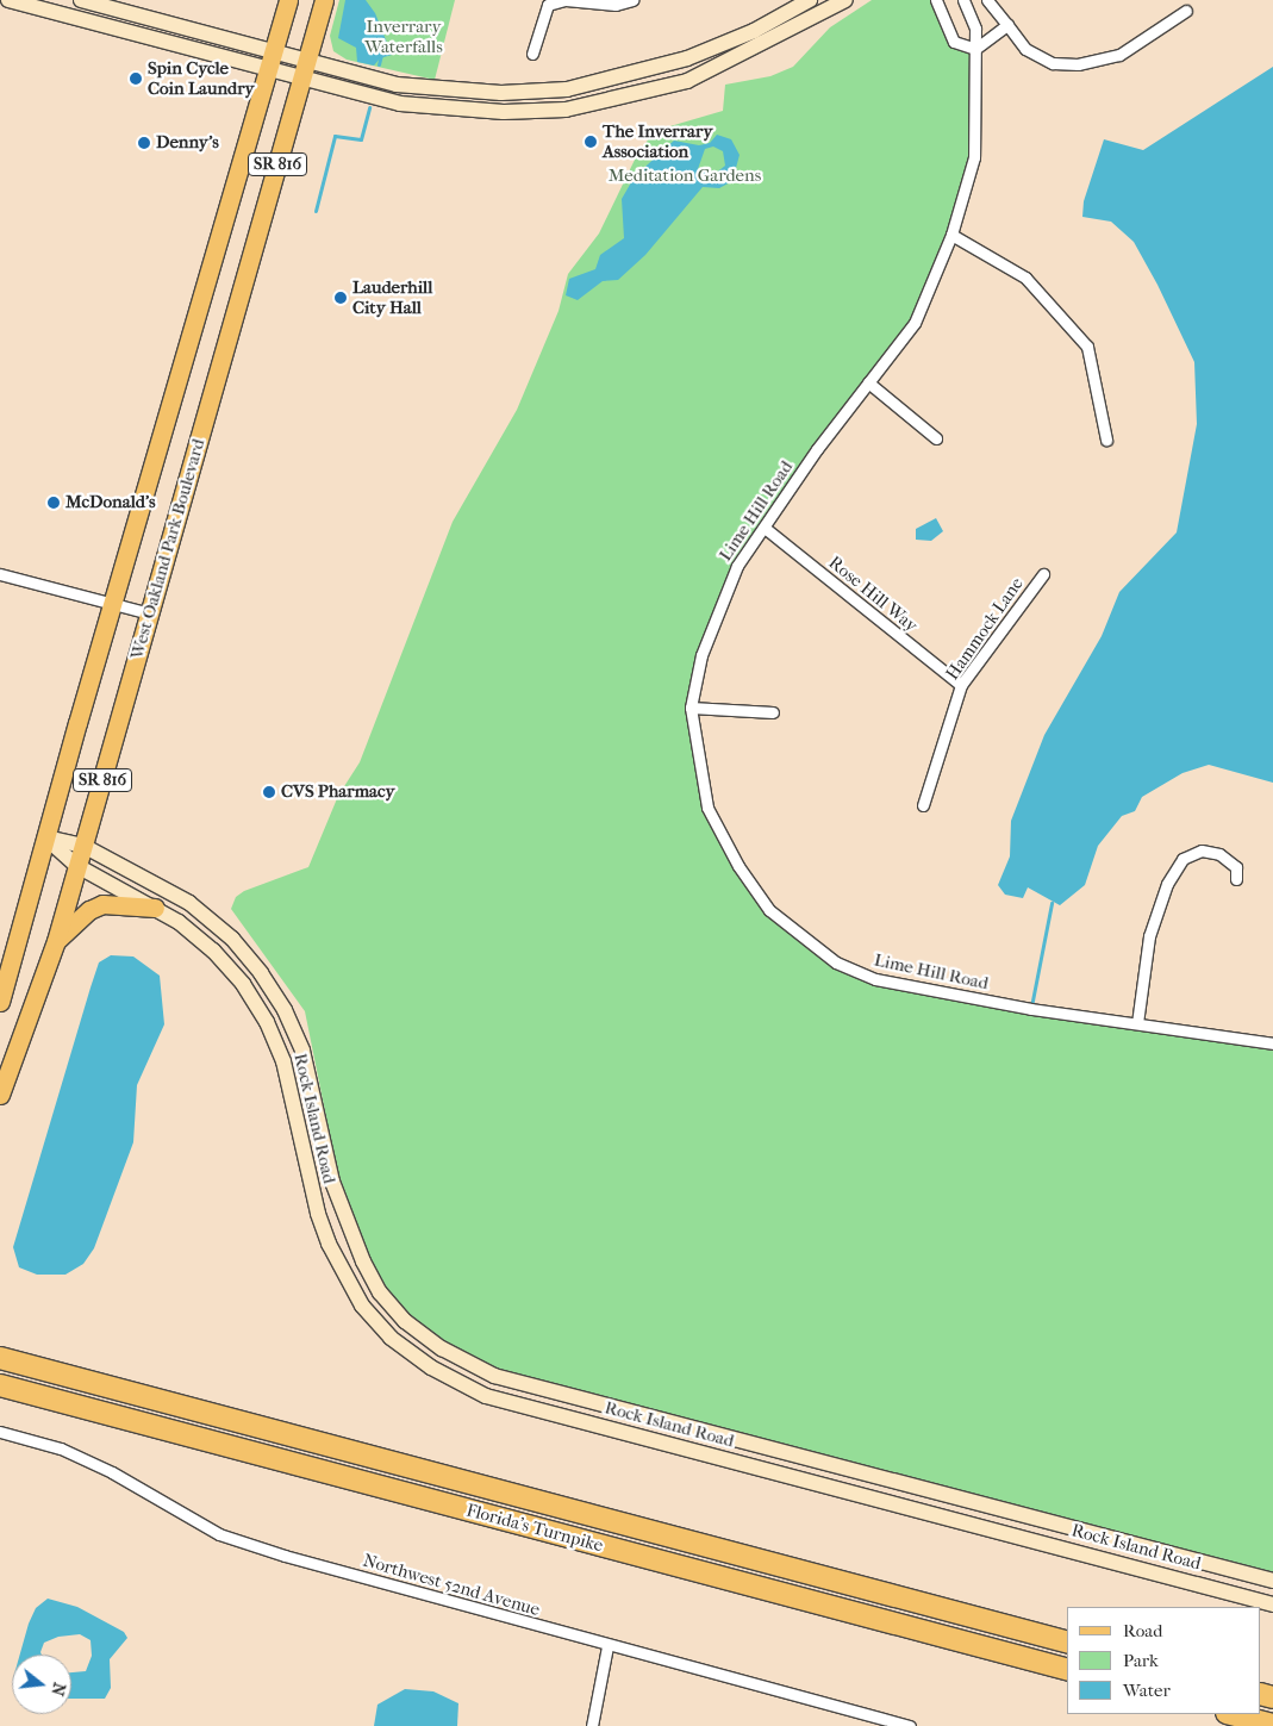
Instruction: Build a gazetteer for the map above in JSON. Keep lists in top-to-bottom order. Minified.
{"streets":{"highway":["Florida's Turnpike"],"main road":["SR 816","West Oakland Park Boulevard","Rock Island Road"],"street":["Lime Hill Road","Rose Hill Way","Hammock Lane","Northwest 52nd Avenue"]},"crossings":[["Lime Hill Road","Rose Hill Way"],["West Oakland Park Boulevard","Rock Island Road"],["Rose Hill Way","Hammock Lane"]],"parks":["Inverrary Waterfalls","Meditation Gardens"],"places":["Spin Cycle Coin Laundry","The Inverrary Association","Denny's","Lauderhill City Hall","McDonald's","CVS Pharmacy"],"legend":["Road","Park","Water"],"north":"right"}
